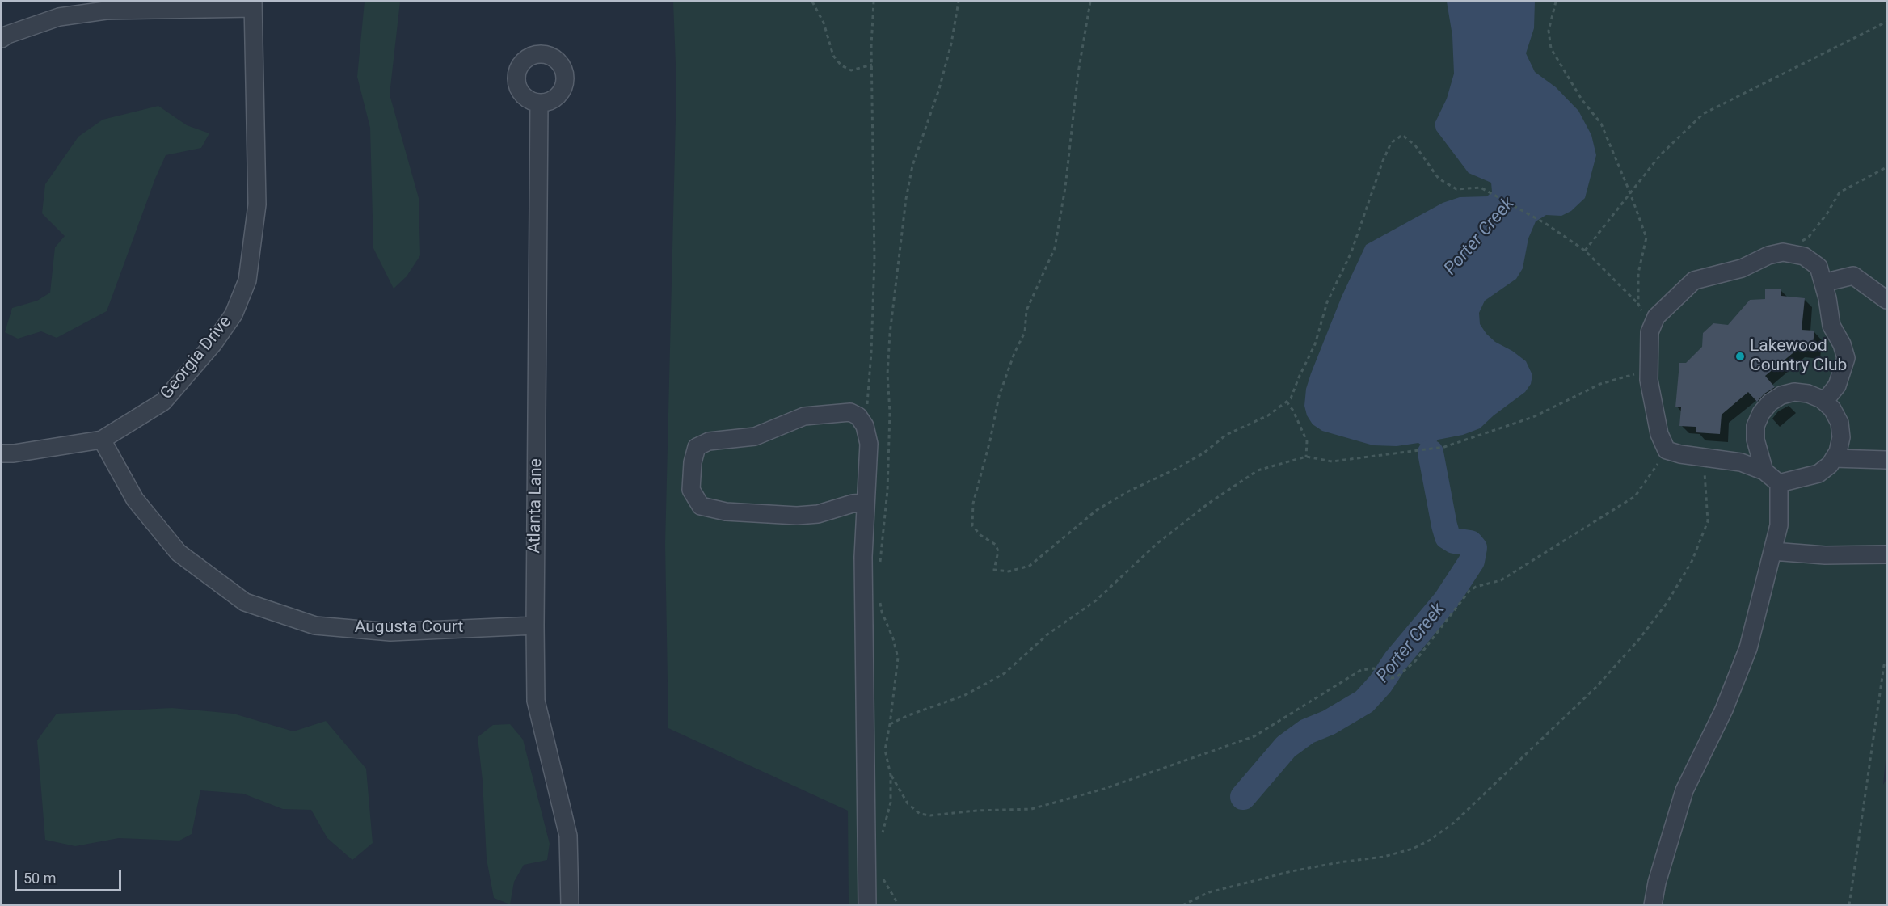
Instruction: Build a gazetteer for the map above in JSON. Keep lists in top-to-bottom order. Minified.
{"streets":{"street":["Georgia Drive","Atlanta Lane","Augusta Court"]},"crossings":[["Georgia Drive","Augusta Court"],["Atlanta Lane","Augusta Court"]],"water":["Porter Creek"],"places":["Lakewood Country Club"],"scale_bar":"50 m"}
